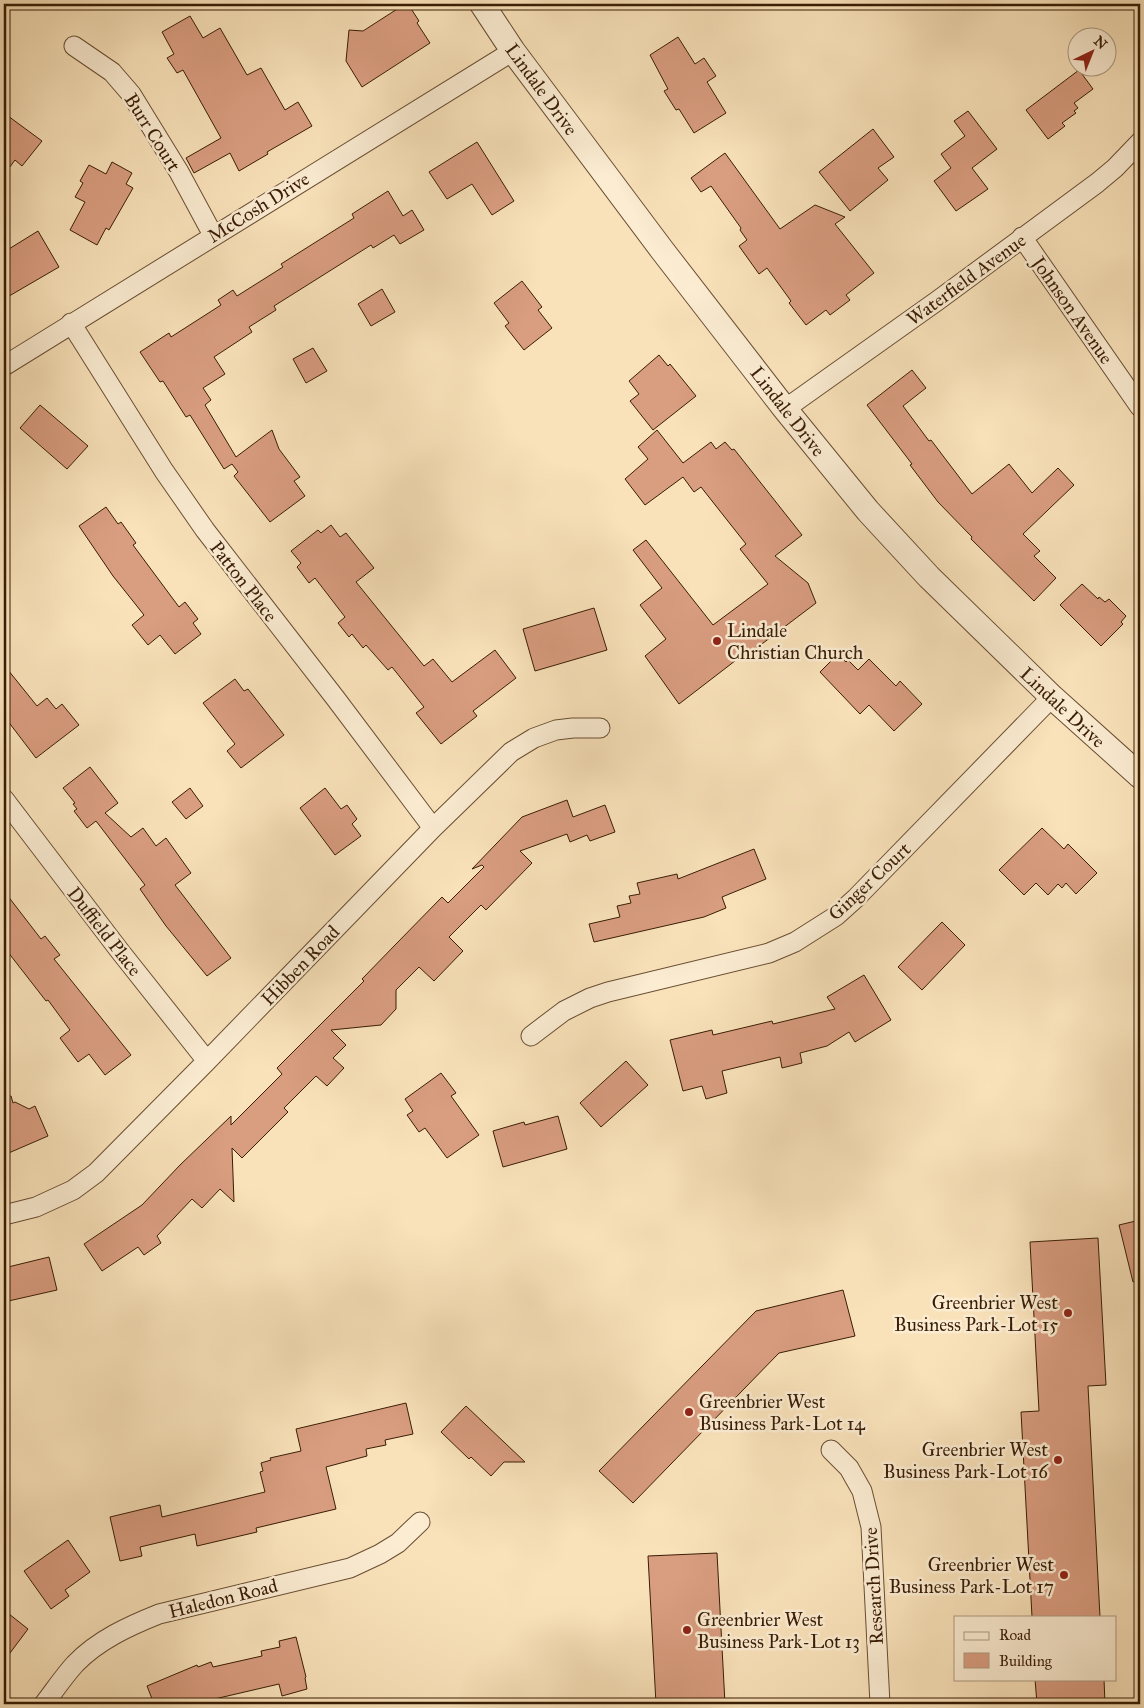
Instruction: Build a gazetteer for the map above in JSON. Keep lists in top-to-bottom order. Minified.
{"streets":{"street":["Lindale Drive","Burr Court","McCosh Drive","Waterfield Avenue","Johnson Avenue","Patton Place","Ginger Court","Duffield Place","Hibben Road","Research Drive","Haledon Road"]},"crossings":[["Lindale Drive","McCosh Drive"],["Lindale Drive","Waterfield Avenue"],["Lindale Drive","Ginger Court"],["Burr Court","McCosh Drive"],["McCosh Drive","Patton Place"],["Waterfield Avenue","Johnson Avenue"],["Patton Place","Hibben Road"],["Duffield Place","Hibben Road"]],"places":["Lindale Christian Church","Greenbrier West Business Park-Lot 15","Greenbrier West Business Park-Lot 14","Greenbrier West Business Park-Lot 16","Greenbrier West Business Park-Lot 17","Greenbrier West Business Park-Lot 13"],"legend":["Road","Building"],"north":"top right"}
